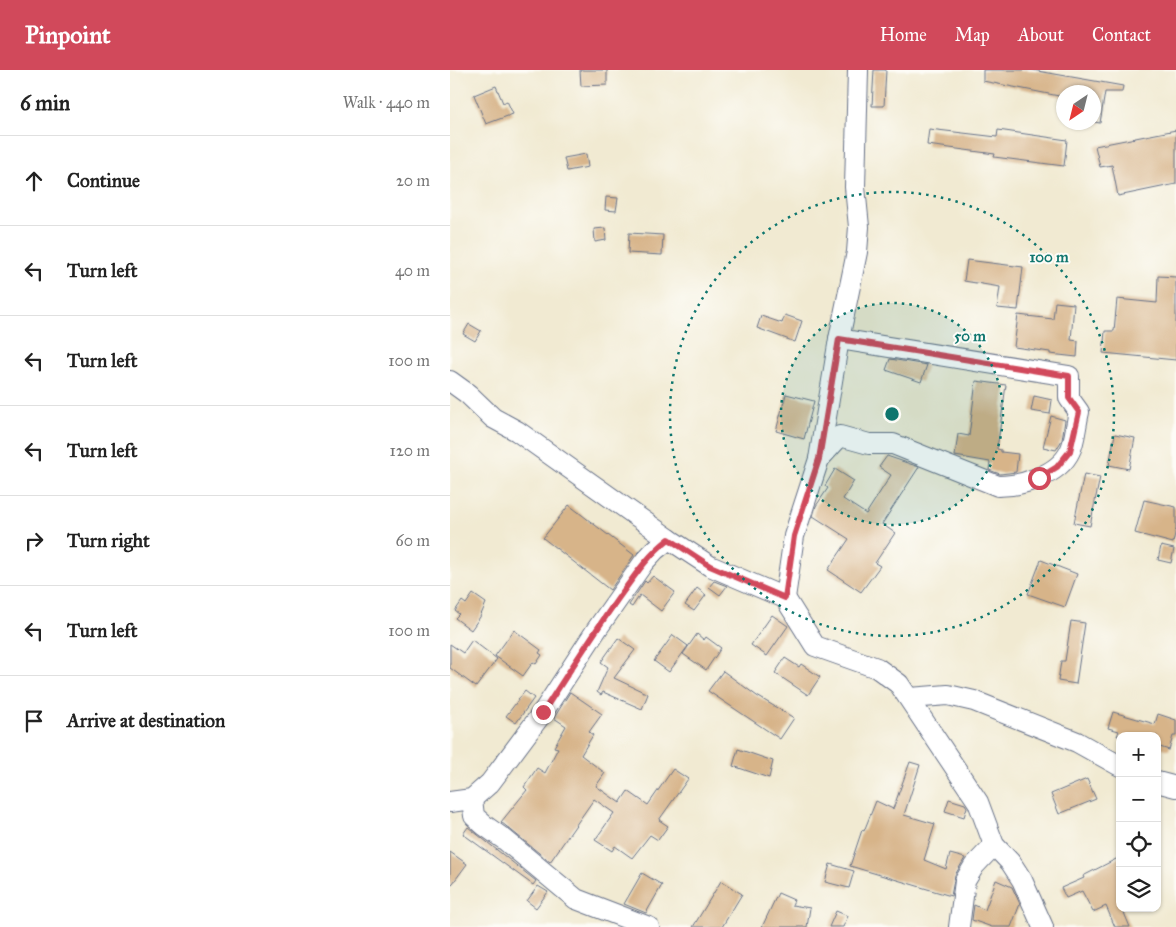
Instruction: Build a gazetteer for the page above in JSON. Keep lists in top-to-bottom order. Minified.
{"north":"bottom left","page":{"header":"Pinpoint","nav":["Home","Map","About","Contact"],"heading":["6 min","Walk · 440 m"],"list":[["Continue","20 m"],["Turn left","40 m"],["Turn left","100 m"],["Turn left","120 m"],["Turn right","60 m"],["Turn left","100 m"],"Arrive at destination"],"map_buttons":["+","−"]},"rings":["100 m","50 m"]}
